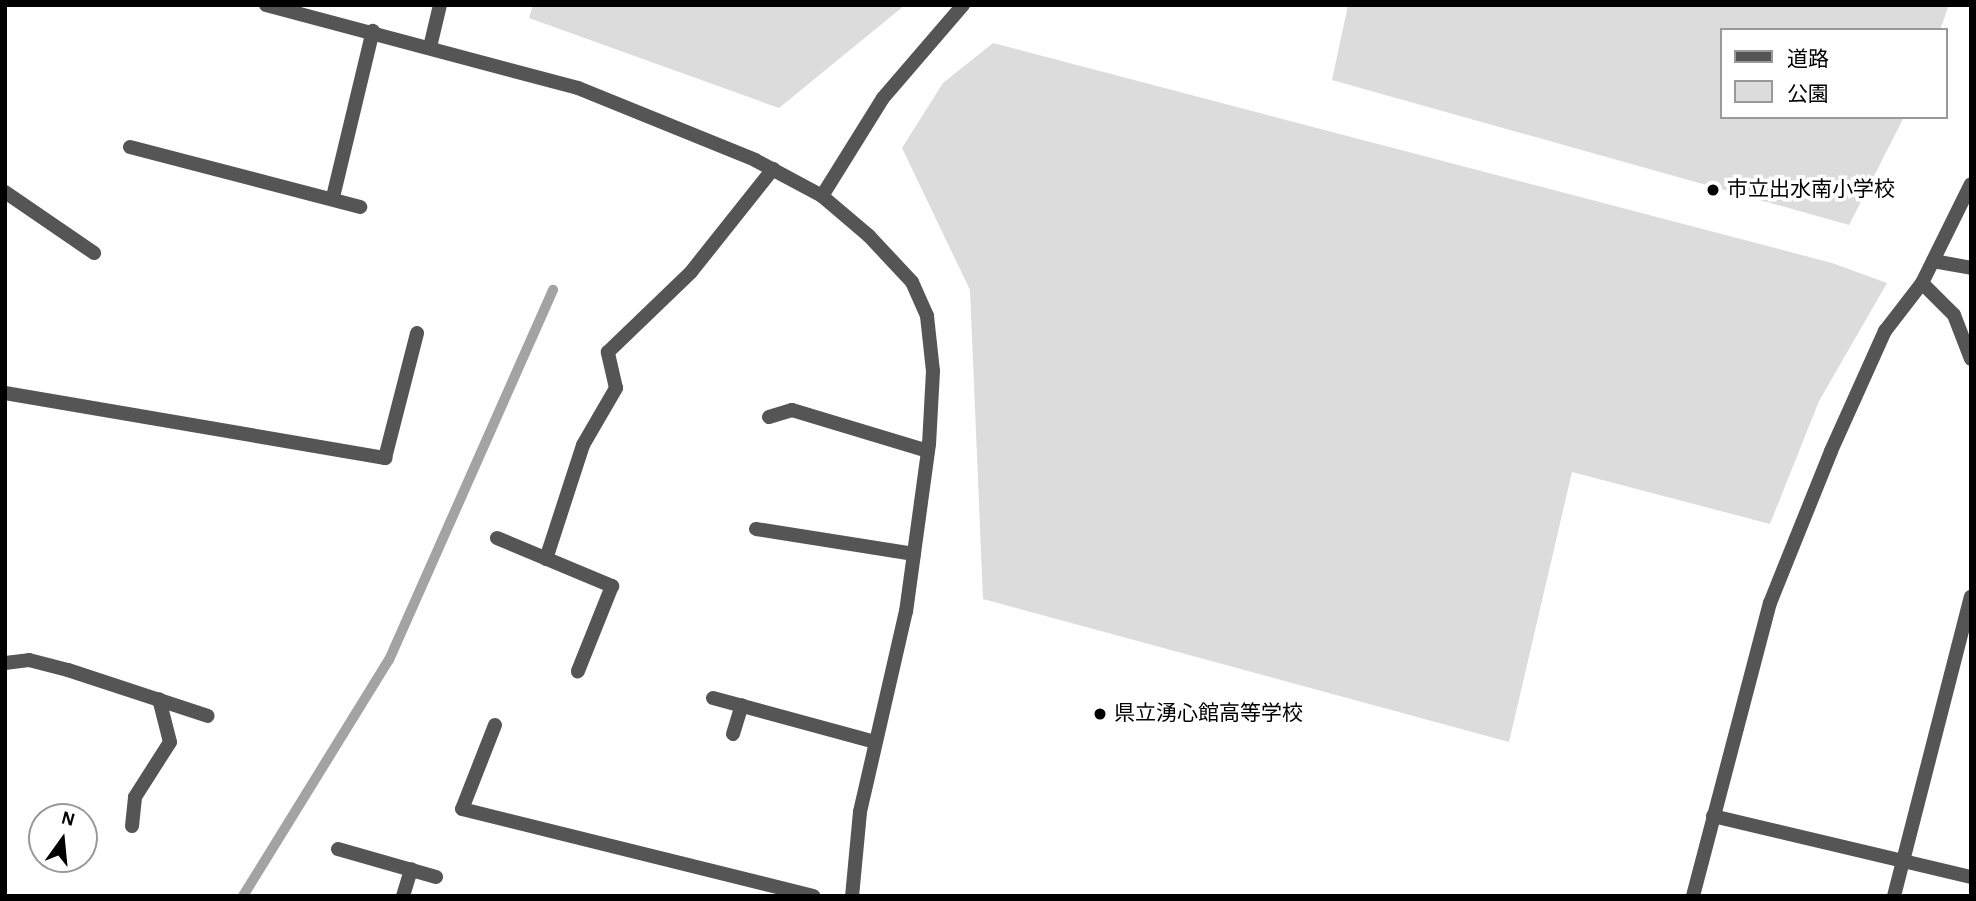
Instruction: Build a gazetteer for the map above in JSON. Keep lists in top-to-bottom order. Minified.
{"places":["市立出水南小学校","県立湧心館高等学校"],"legend":["道路","公園"],"north":"top"}
